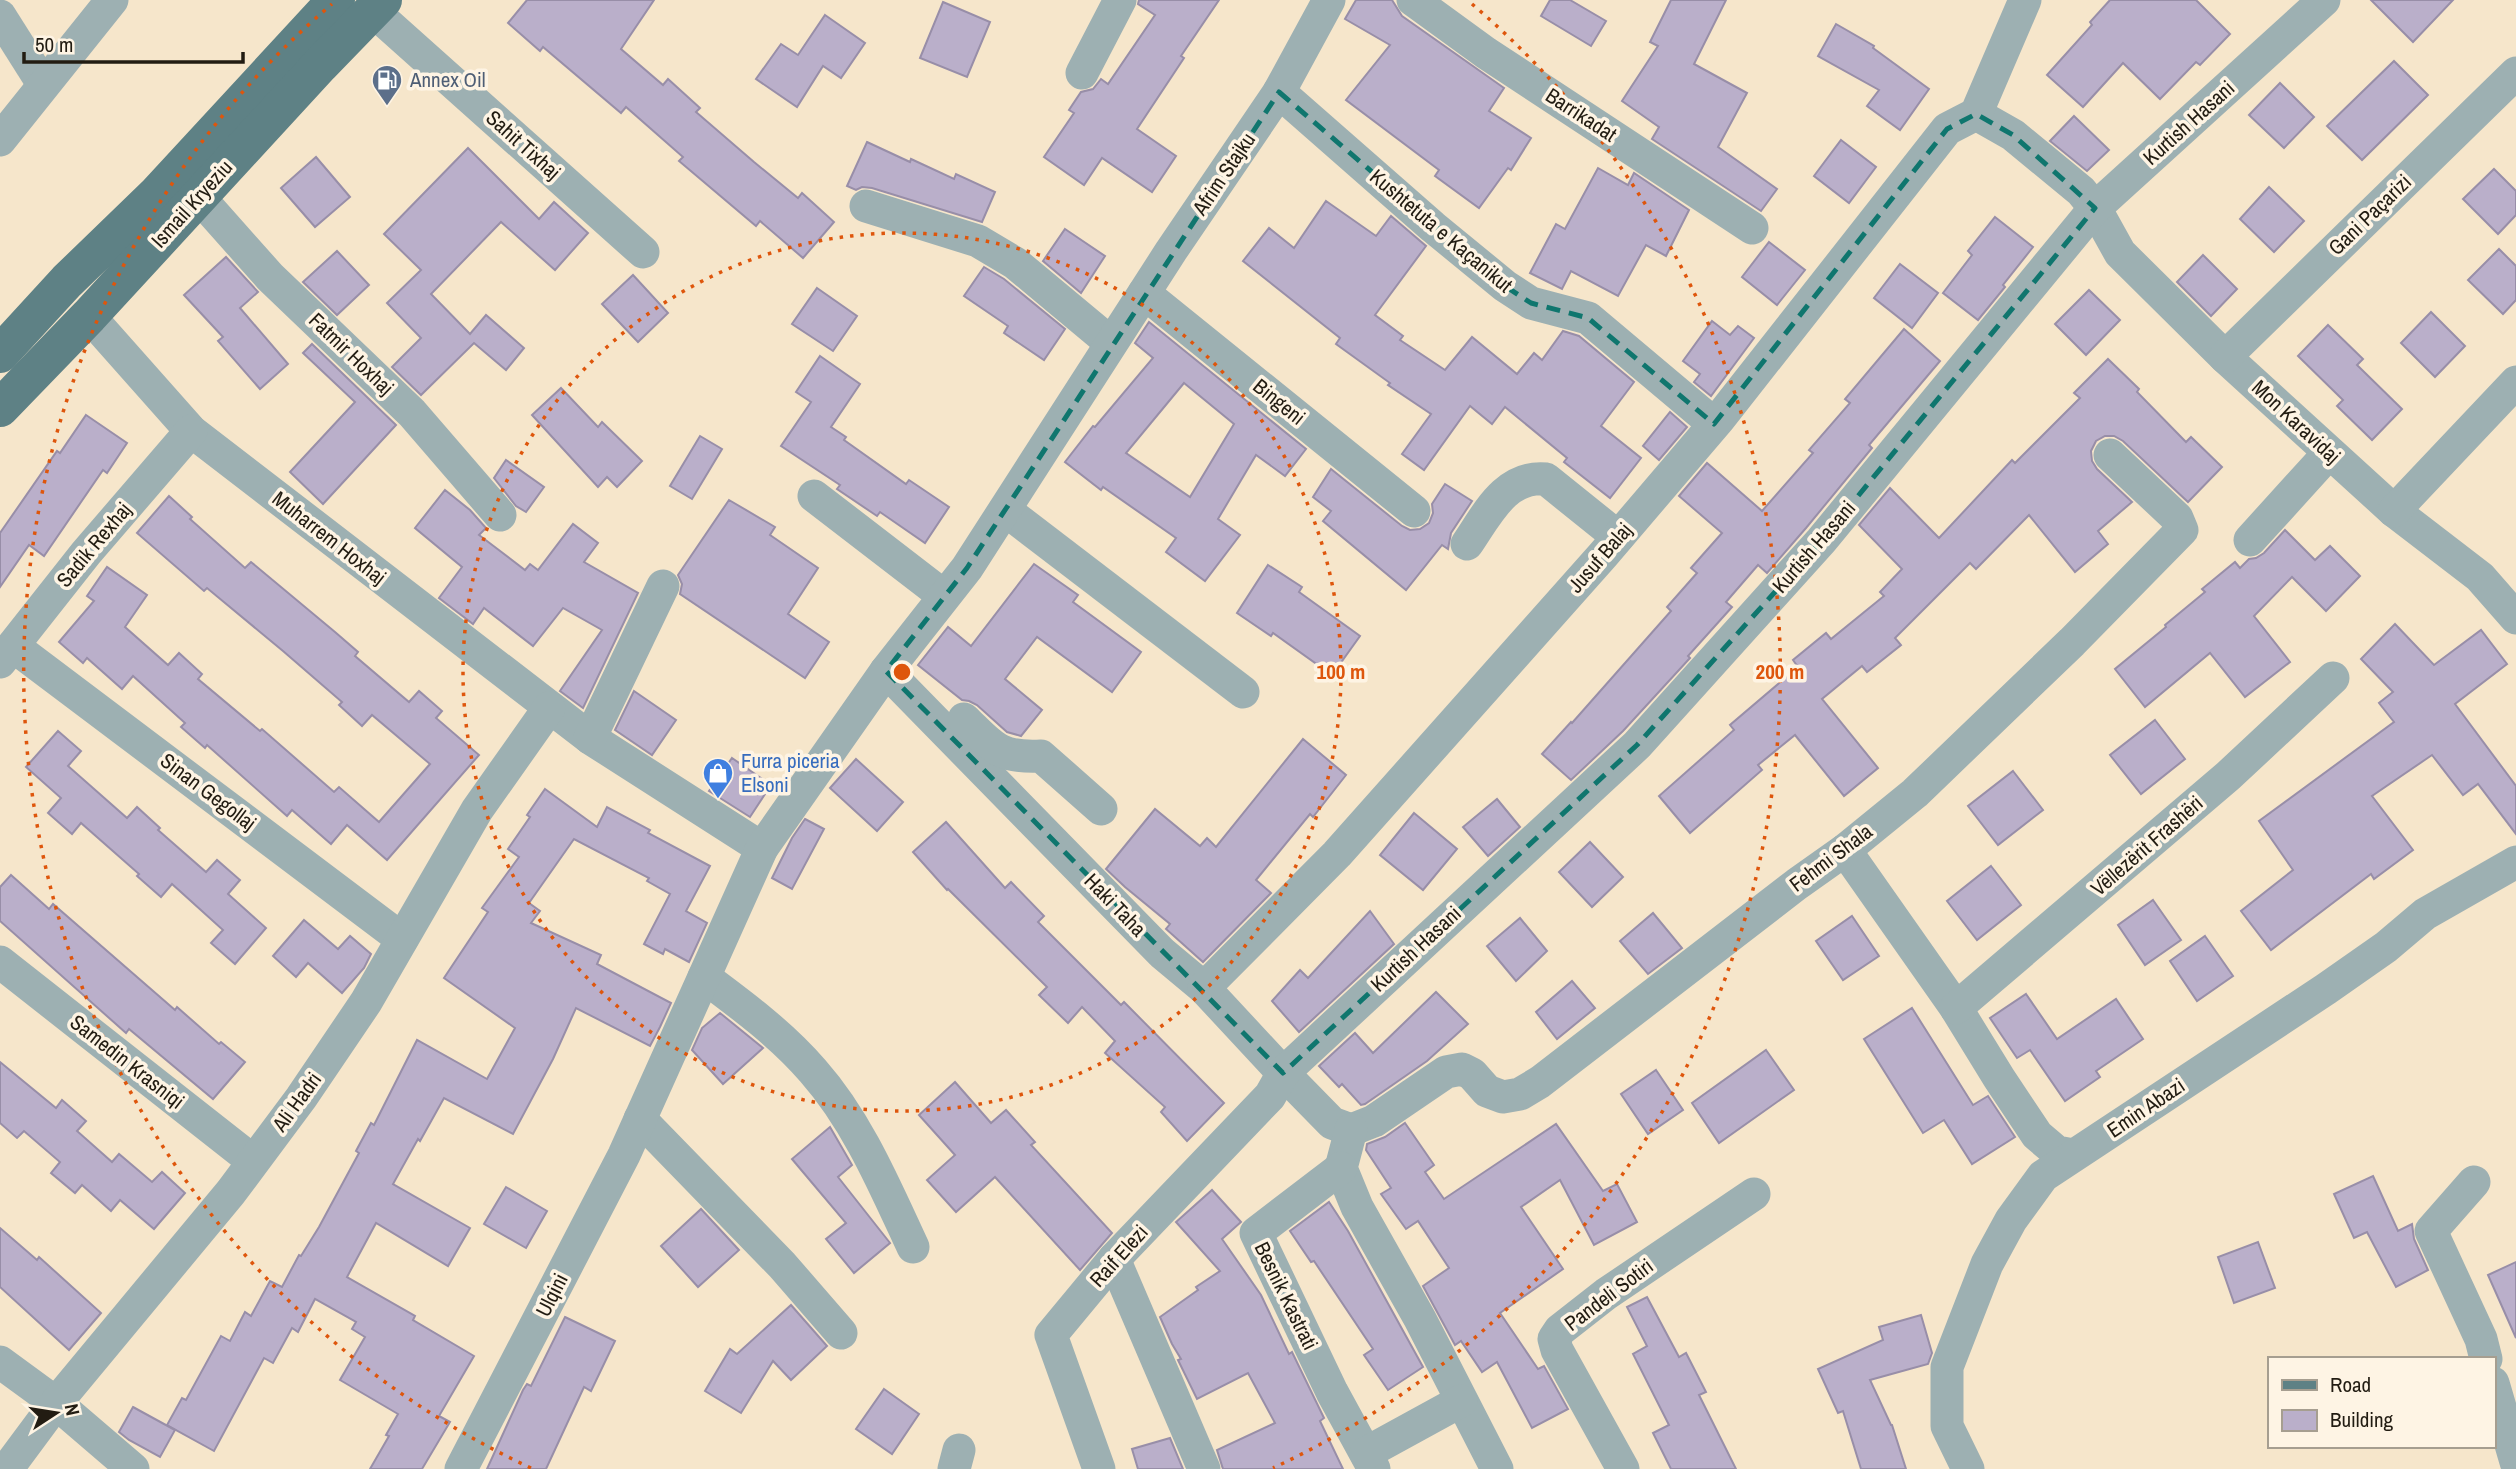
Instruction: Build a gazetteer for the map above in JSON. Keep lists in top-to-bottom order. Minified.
{"streets":{"main road":["Ismail Kryeziu"],"street":["Barrikadat","Kurtish Hasani","Sahit Tixhaj","Afrim Stajku","Gani Paçarizi","Kushtetuta e Kaçanikut","Fatmir Hoxhaj","Bingeni","Mon Karavidaj","Muharrem Hoxhaj","Sadik Rexhaj","Jusuf Balaj","Sinan Gegollaj","Vëllezërit Frashëri","Fehmi Shala","Haki Taha","Samedin Krasniqi","Ali Hadri","Emin Abazi","Raif Elezi","Ulqini","Pandeli Sotiri","Besnik Kastrati"]},"crossings":[["Kurtish Hasani","Mon Karavidaj"],["Kurtish Hasani","Haki Taha"],["Kurtish Hasani","Raif Elezi"],["Sahit Tixhaj","Ismail Kryeziu"],["Afrim Stajku","Kushtetuta e Kaçanikut"],["Afrim Stajku","Bingeni"],["Afrim Stajku","Muharrem Hoxhaj"],["Afrim Stajku","Haki Taha"],["Afrim Stajku","Ulqini"],["Ismail Kryeziu","Fatmir Hoxhaj"],["Ismail Kryeziu","Muharrem Hoxhaj"],["Gani Paçarizi","Mon Karavidaj"],["Kushtetuta e Kaçanikut","Jusuf Balaj"],["Muharrem Hoxhaj","Sadik Rexhaj"],["Muharrem Hoxhaj","Ali Hadri"],["Muharrem Hoxhaj","Ulqini"],["Sadik Rexhaj","Sinan Gegollaj"],["Jusuf Balaj","Haki Taha"],["Sinan Gegollaj","Ali Hadri"],["Fehmi Shala","Haki Taha"],["Haki Taha","Raif Elezi"],["Samedin Krasniqi","Ali Hadri"]],"places":{"fuel station":["Annex Oil"],"shop":["Furra piceria Elsoni"]},"legend":["Road","Building"],"scale_bar":"50 m","north":"right","rings":["100 m","200 m"]}
